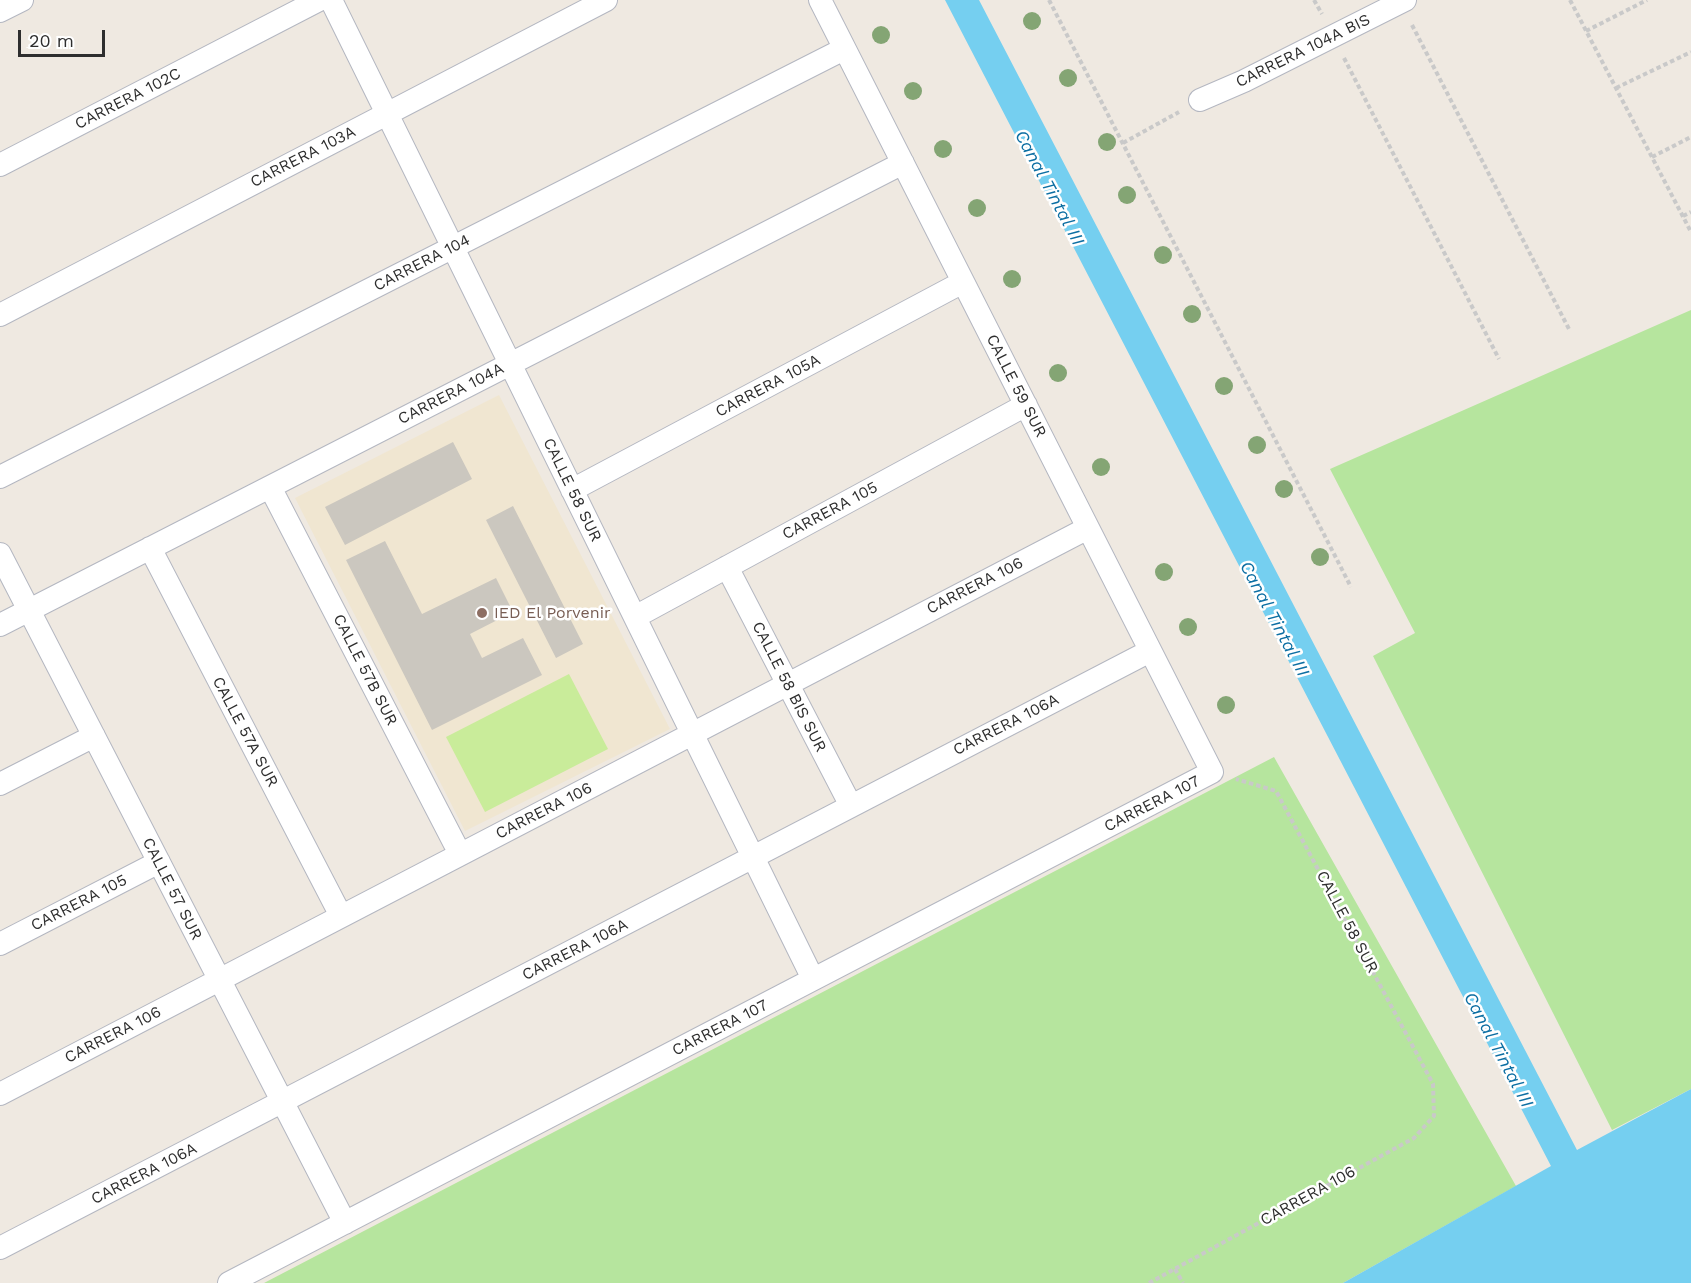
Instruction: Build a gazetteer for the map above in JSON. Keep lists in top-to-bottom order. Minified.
{"streets":{"street":["CARRERA 104A BIS","CARRERA 102C","CARRERA 103A","CARRERA 104","CARRERA 105A","CALLE 59 SUR","CARRERA 104A","CALLE 58 SUR","CARRERA 105","CARRERA 106","CALLE 57B SUR","CALLE 58 BIS SUR","CARRERA 106A","CALLE 57A SUR","CARRERA 107","CALLE 57 SUR"]},"crossings":[["CARRERA 103A","CALLE 58 SUR"],["CARRERA 104","CALLE 59 SUR"],["CARRERA 104","CALLE 58 SUR"],["CARRERA 105A","CALLE 59 SUR"],["CARRERA 105A","CALLE 58 SUR"],["CALLE 59 SUR","CARRERA 104A"],["CALLE 59 SUR","CALLE 58 SUR"],["CALLE 59 SUR","CARRERA 105"],["CALLE 59 SUR","CARRERA 106"],["CALLE 59 SUR","CARRERA 106A"],["CALLE 59 SUR","CARRERA 107"],["CARRERA 104A","CALLE 58 SUR"],["CARRERA 104A","CALLE 57B SUR"],["CARRERA 104A","CALLE 57A SUR"],["CARRERA 104A","CALLE 57 SUR"],["CALLE 58 SUR","CARRERA 105"],["CALLE 58 SUR","CARRERA 106"],["CALLE 58 SUR","CARRERA 106A"],["CALLE 58 SUR","CARRERA 107"],["CARRERA 105","CALLE 58 BIS SUR"],["CARRERA 105","CALLE 57 SUR"],["CARRERA 106","CALLE 57B SUR"],["CARRERA 106","CALLE 58 BIS SUR"],["CARRERA 106","CALLE 57A SUR"],["CARRERA 106","CALLE 57 SUR"],["CALLE 58 BIS SUR","CARRERA 106A"],["CARRERA 106A","CALLE 57 SUR"],["CARRERA 107","CALLE 57 SUR"]],"water":["Canal Tintal III"],"places":["IED El Porvenir"],"scale_bar":"20 m"}
